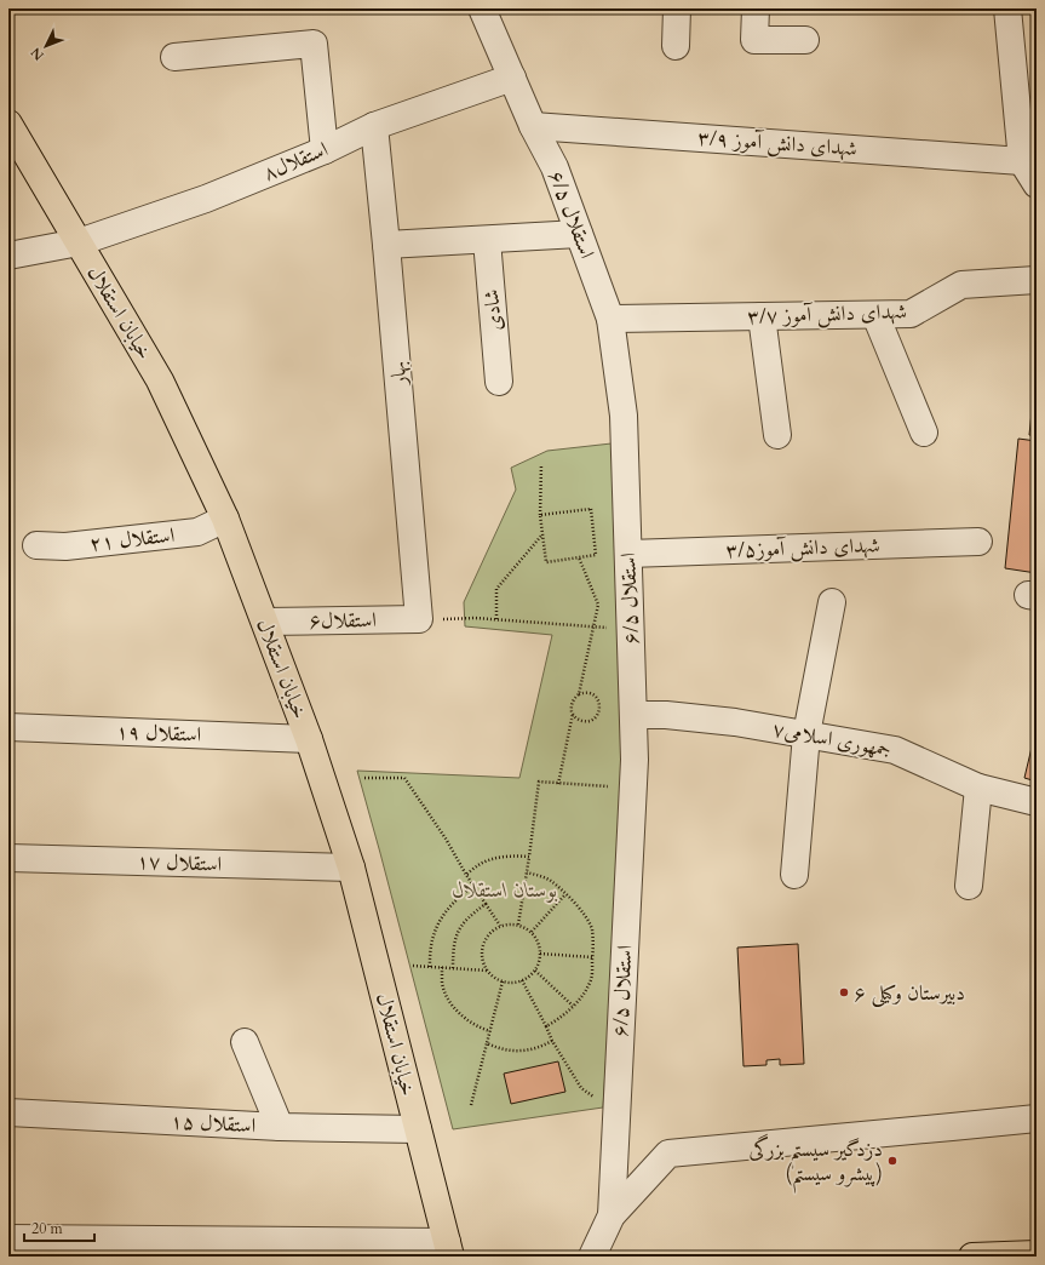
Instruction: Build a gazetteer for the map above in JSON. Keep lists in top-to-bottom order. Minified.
{"streets":{"main road":["خیابان استقلال"],"street":["شهدای دانش آموز ۳/۹","استقلال۸","استقلال ۶/۵","شادی","شهدای دانش آموز ۳/۷","بهار","استقلال ۲۱","شهدای دانش آموز۳/۵","استقلال۶","استقلال ۱۹","جمهوری اسلامی۷","استقلال ۱۷","استقلال ۱۵"]},"crossings":[["شهدای دانش آموز ۳/۹","استقلال ۶/۵"],["استقلال۸","استقلال ۶/۵"],["استقلال۸","خیابان استقلال"],["استقلال۸","بهار"],["استقلال ۶/۵","شهدای دانش آموز ۳/۷"],["استقلال ۶/۵","شهدای دانش آموز۳/۵"],["استقلال ۶/۵","جمهوری اسلامی۷"],["خیابان استقلال","استقلال ۲۱"],["خیابان استقلال","استقلال۶"],["خیابان استقلال","استقلال ۱۹"],["خیابان استقلال","استقلال ۱۷"],["خیابان استقلال","استقلال ۱۵"],["بهار","استقلال۶"]],"parks":["بوستان استقلال"],"places":["دبیرستان وکیلی ۶","دزدگیر سیستم بزرگی (پیشرو سیستم)"],"scale_bar":"20 m","north":"bottom left"}
